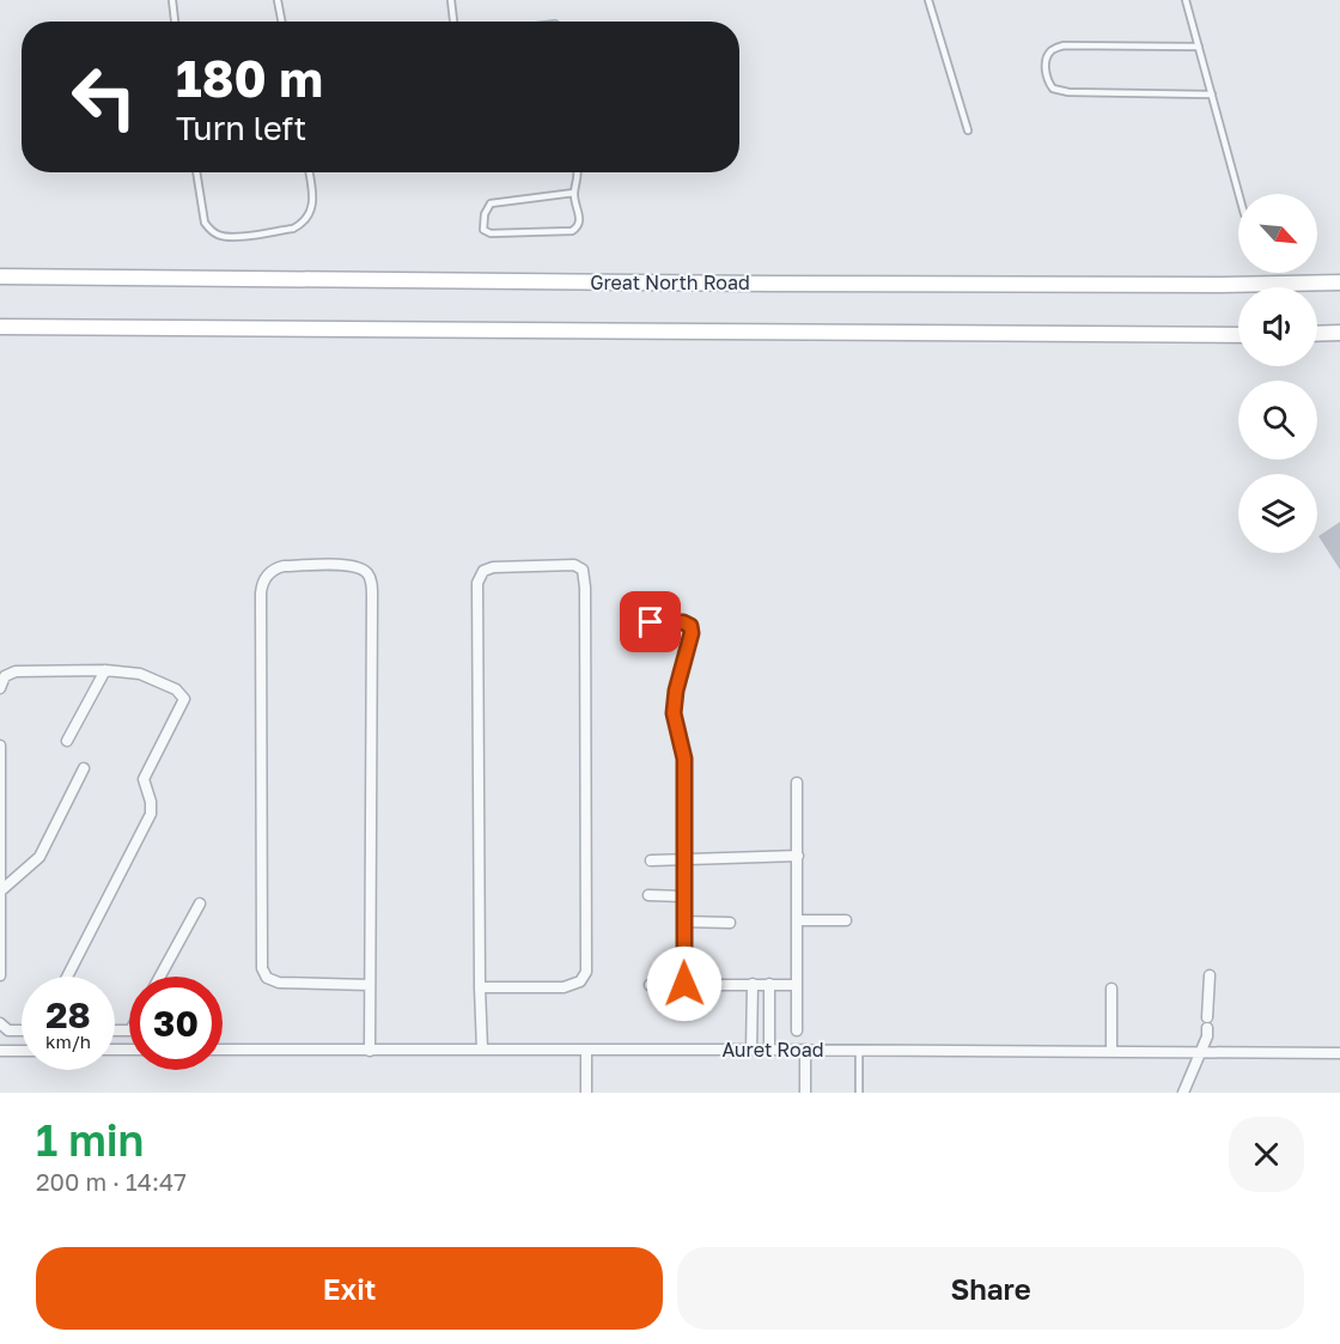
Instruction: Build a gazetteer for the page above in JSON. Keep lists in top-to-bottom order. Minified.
{"streets":{"main road":["Great North Road"],"street":["Auret Road"]},"north":"bottom right","page":{"turn":["180 m","Turn left"],"speed":"28 km/h","limit":"30","heading":["1 min","200 m · 14:47"],"buttons":["Exit","Share"]}}
